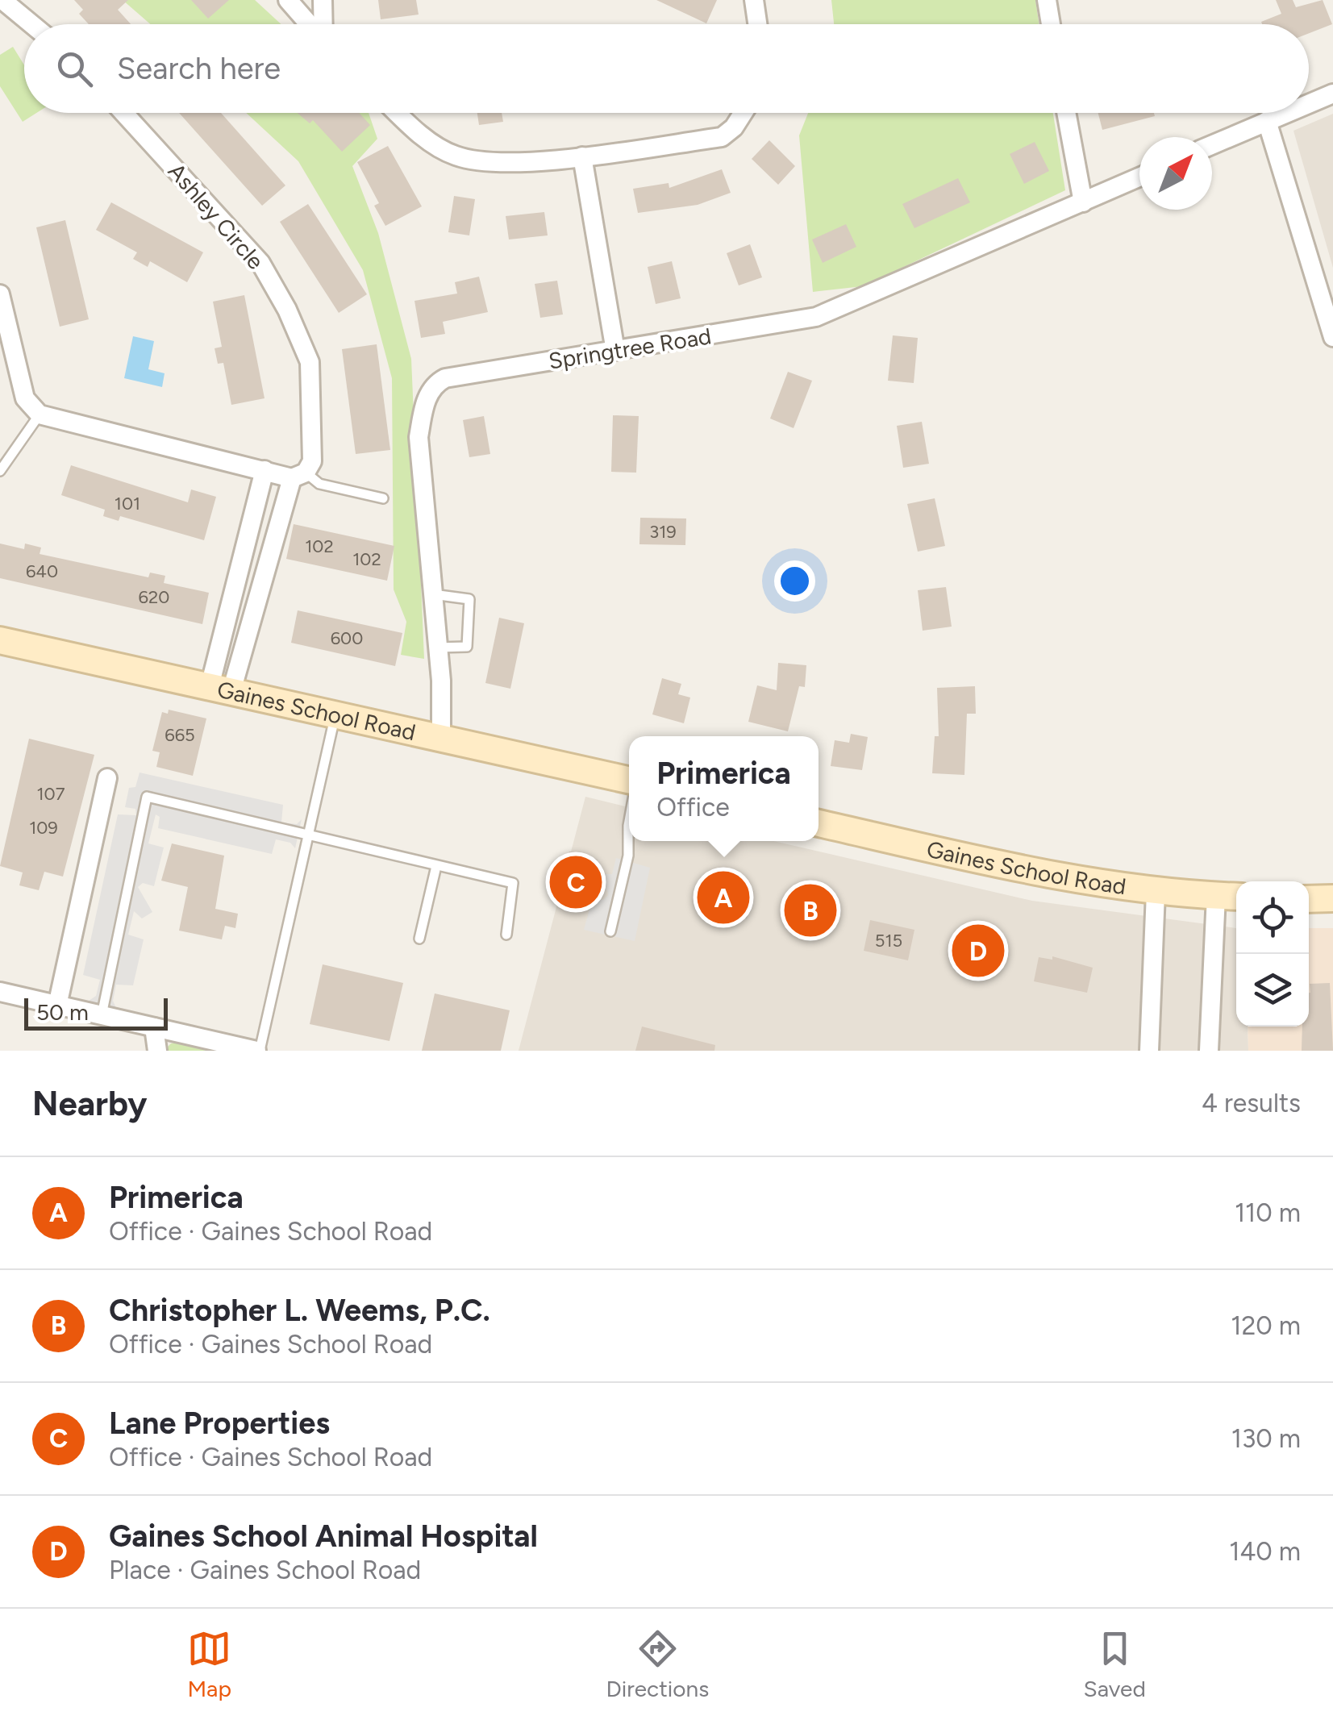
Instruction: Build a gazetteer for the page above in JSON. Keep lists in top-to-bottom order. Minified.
{"streets":{"main road":["Gaines School Road"],"street":["Ashley Circle","Springtree Road"]},"crossings":[["Ashley Circle","Gaines School Road"],["Springtree Road","Gaines School Road"]],"house_numbers":["101","319","102","102","640","620","600","665","107","109","515"],"scale_bar":"50 m","north":"top right","page":{"search":"Search here","popup":["Primerica","Office"],"pins":["C","A","B","D"],"scale":"50 m","heading":["Nearby","4 results"],"list":[{"mark":"A","name":"Primerica","note":"Office · Gaines School Road","value":"110 m"},{"mark":"B","name":"Christopher L. Weems, P.C.","note":"Office · Gaines School Road","value":"120 m"},{"mark":"C","name":"Lane Properties","note":"Office · Gaines School Road","value":"130 m"},{"mark":"D","name":"Gaines School Animal Hospital","note":"Place · Gaines School Road","value":"140 m"}],"nav":["Map","Directions","Saved"]}}
